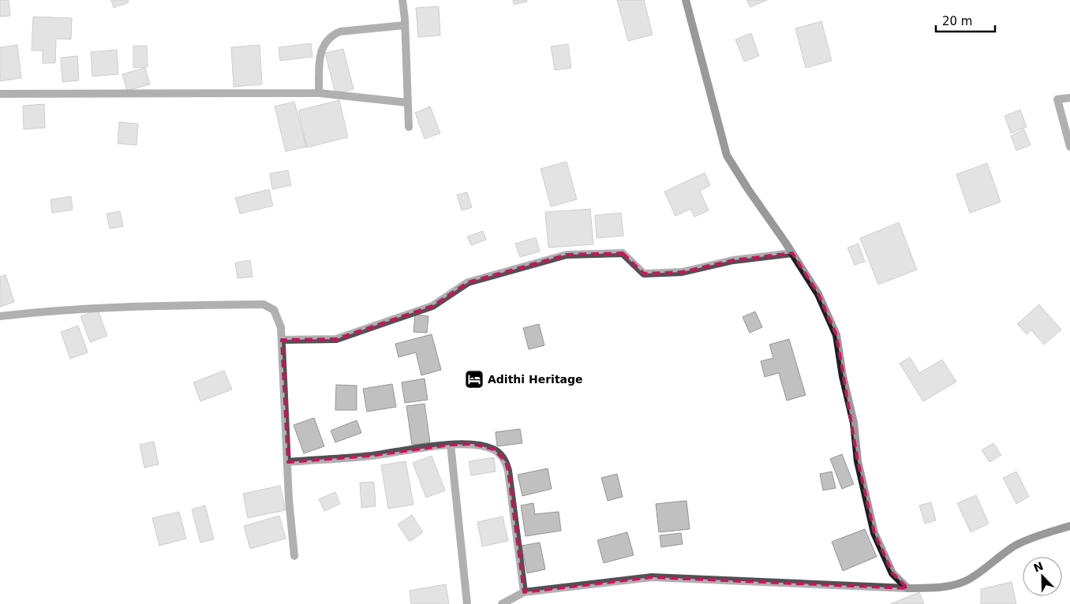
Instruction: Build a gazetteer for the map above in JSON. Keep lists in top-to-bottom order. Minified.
{"places":{"hotel":["Adithi Heritage"]},"scale_bar":"20 m","north":"top left"}
